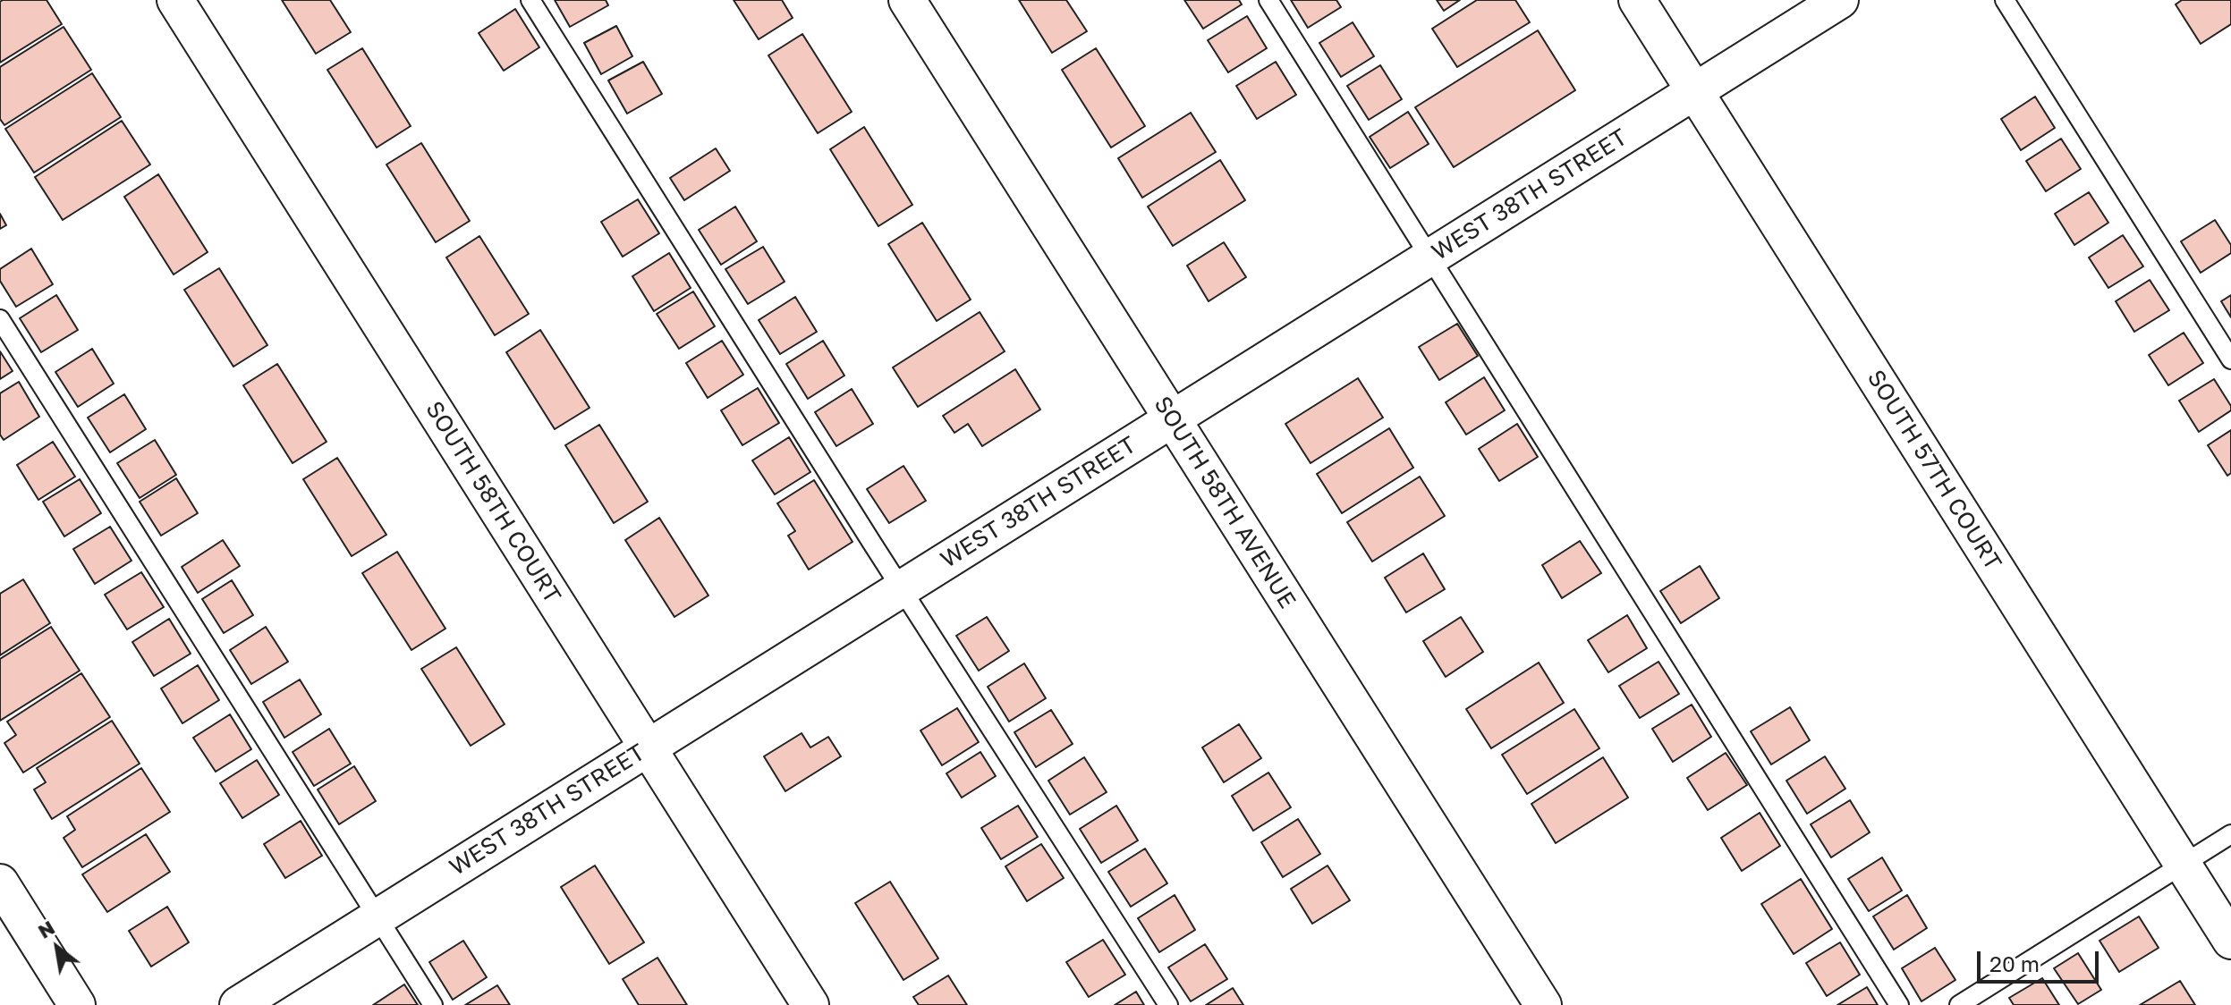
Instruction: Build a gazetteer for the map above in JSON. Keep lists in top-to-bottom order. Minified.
{"streets":{"street":["WEST 38TH STREET","SOUTH 57TH COURT","SOUTH 58TH COURT","SOUTH 58TH AVENUE"]},"crossings":[["WEST 38TH STREET","SOUTH 57TH COURT"],["WEST 38TH STREET","SOUTH 58TH COURT"],["WEST 38TH STREET","SOUTH 58TH AVENUE"]],"scale_bar":"20 m","north":"top left"}
